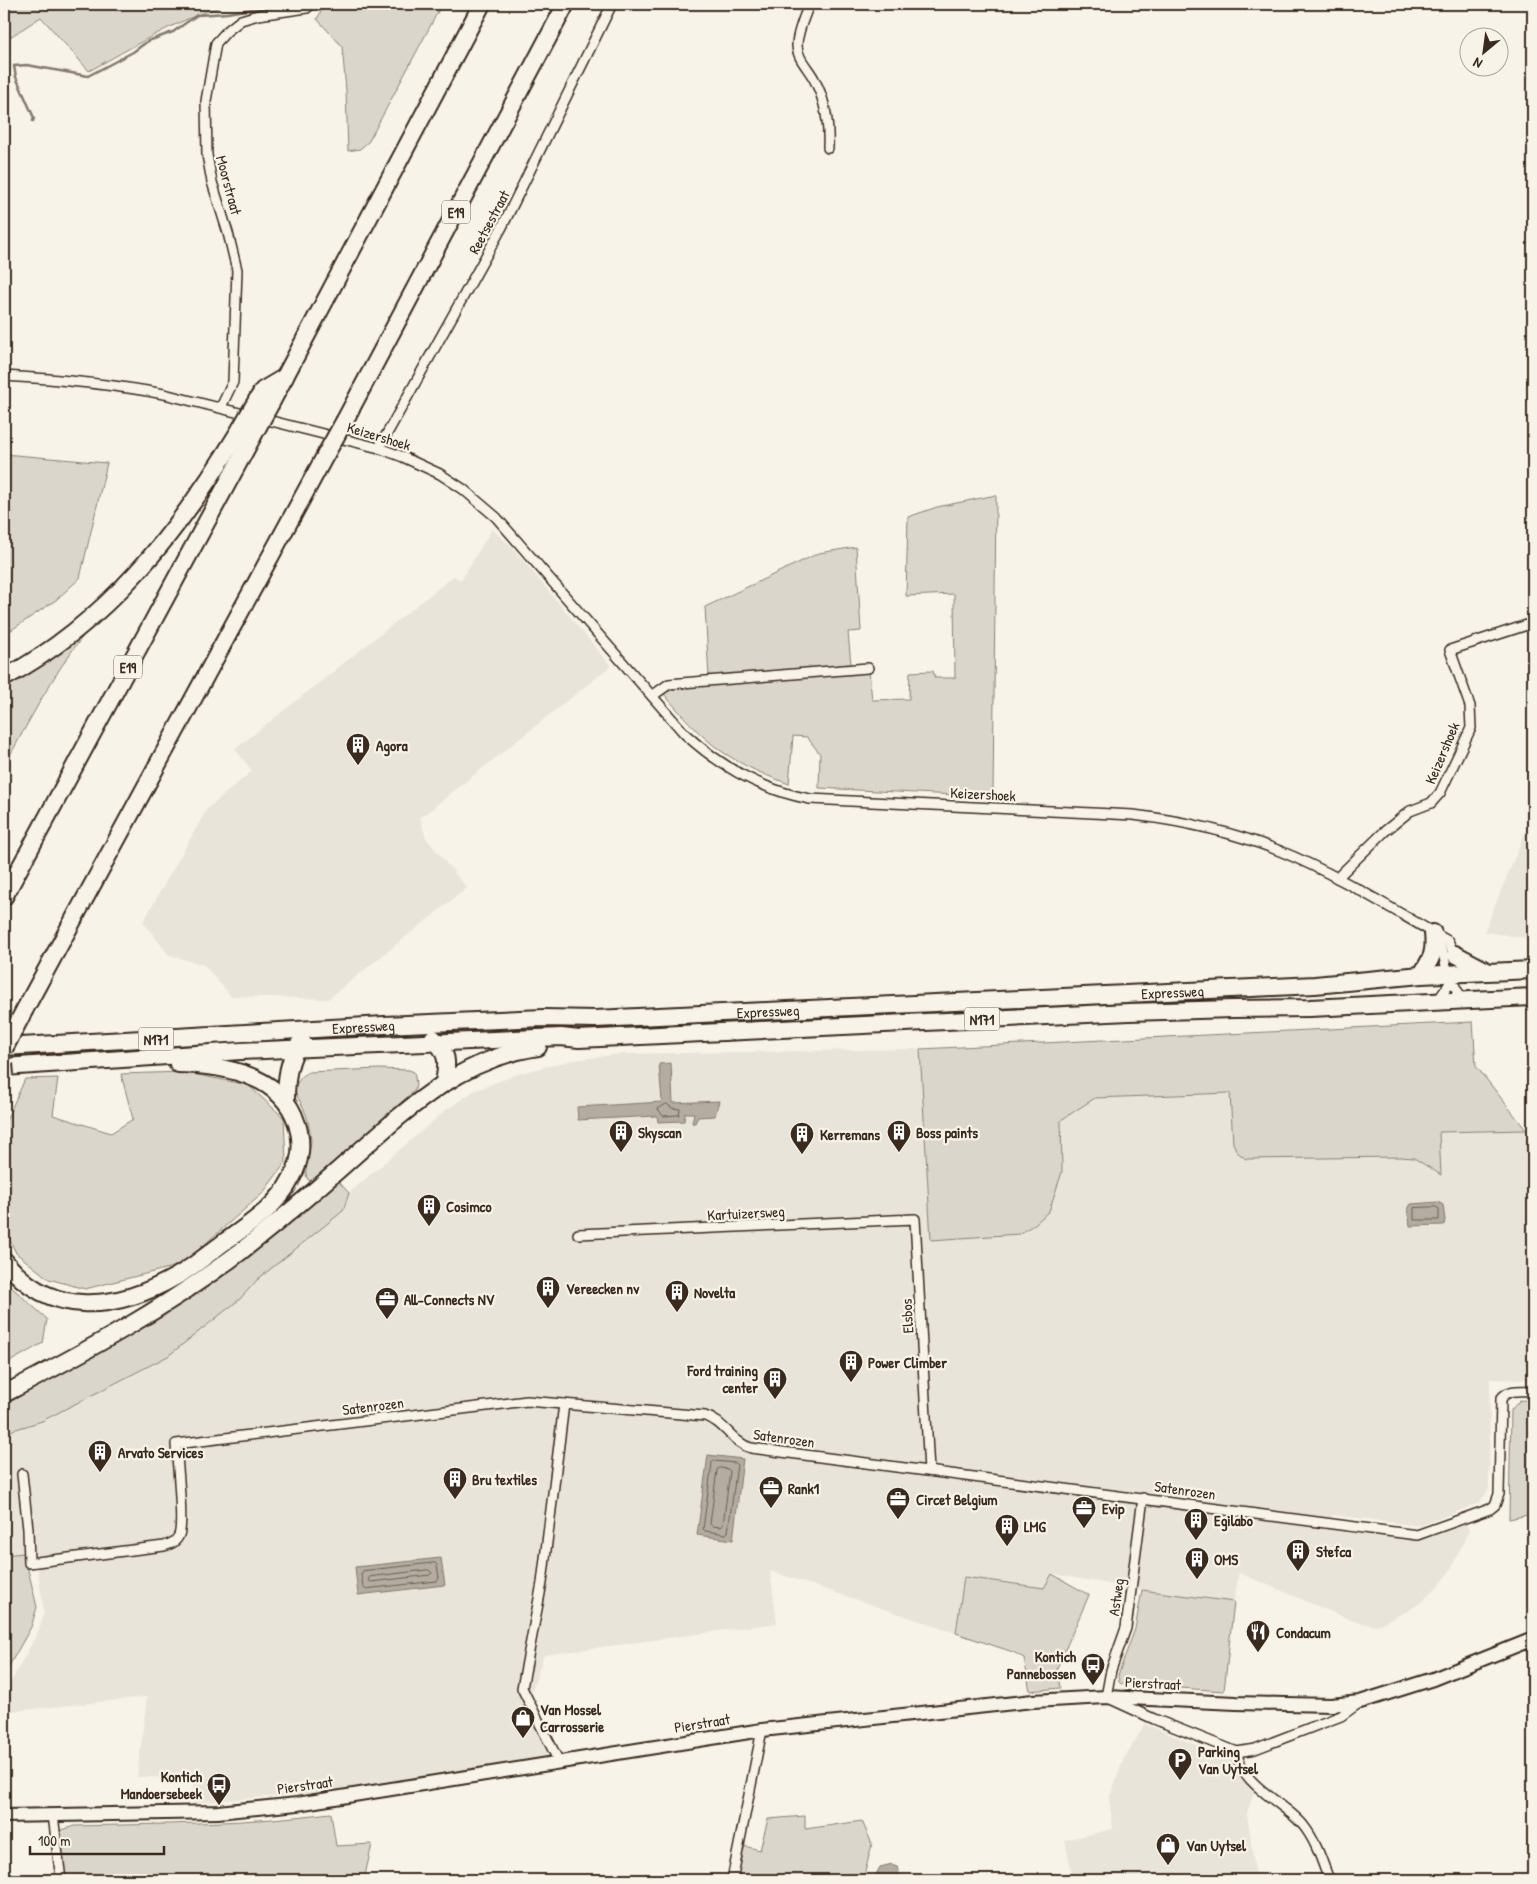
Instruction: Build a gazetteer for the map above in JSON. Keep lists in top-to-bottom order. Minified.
{"streets":{"highway":["E19","Expressweg","N171"],"street":["Moorstraat","Reetsestraat","Keizershoek","Kartuizersweg","Elsbos","Satenrozen","Astweg","Pierstraat"]},"crossings":[["Moorstraat","Keizershoek"],["E19","Expressweg"],["Reetsestraat","Keizershoek"],["Kartuizersweg","Elsbos"],["Elsbos","Satenrozen"],["Satenrozen","Astweg"],["Astweg","Pierstraat"]],"places":{"building":["Agora","Skyscan","Boss paints","Kerremans","Cosimco","Vereecken nv","Novelta","Power Climber","Ford training center","Arvato Services","Bru textiles","Egilabo","LMG","Stefca","OMS"],"office":["All-Connects NV","Rank1","Circet Belgium","Evip"],"restaurant":["Condacum"],"bus stop":["Kontich Pannebossen","Kontich Mandoersebeek"],"shop":["Van Mossel Carrosserie","Van Uytsel"],"parking":["Parking Van Uytsel"]},"scale_bar":"100 m","north":"bottom left"}
